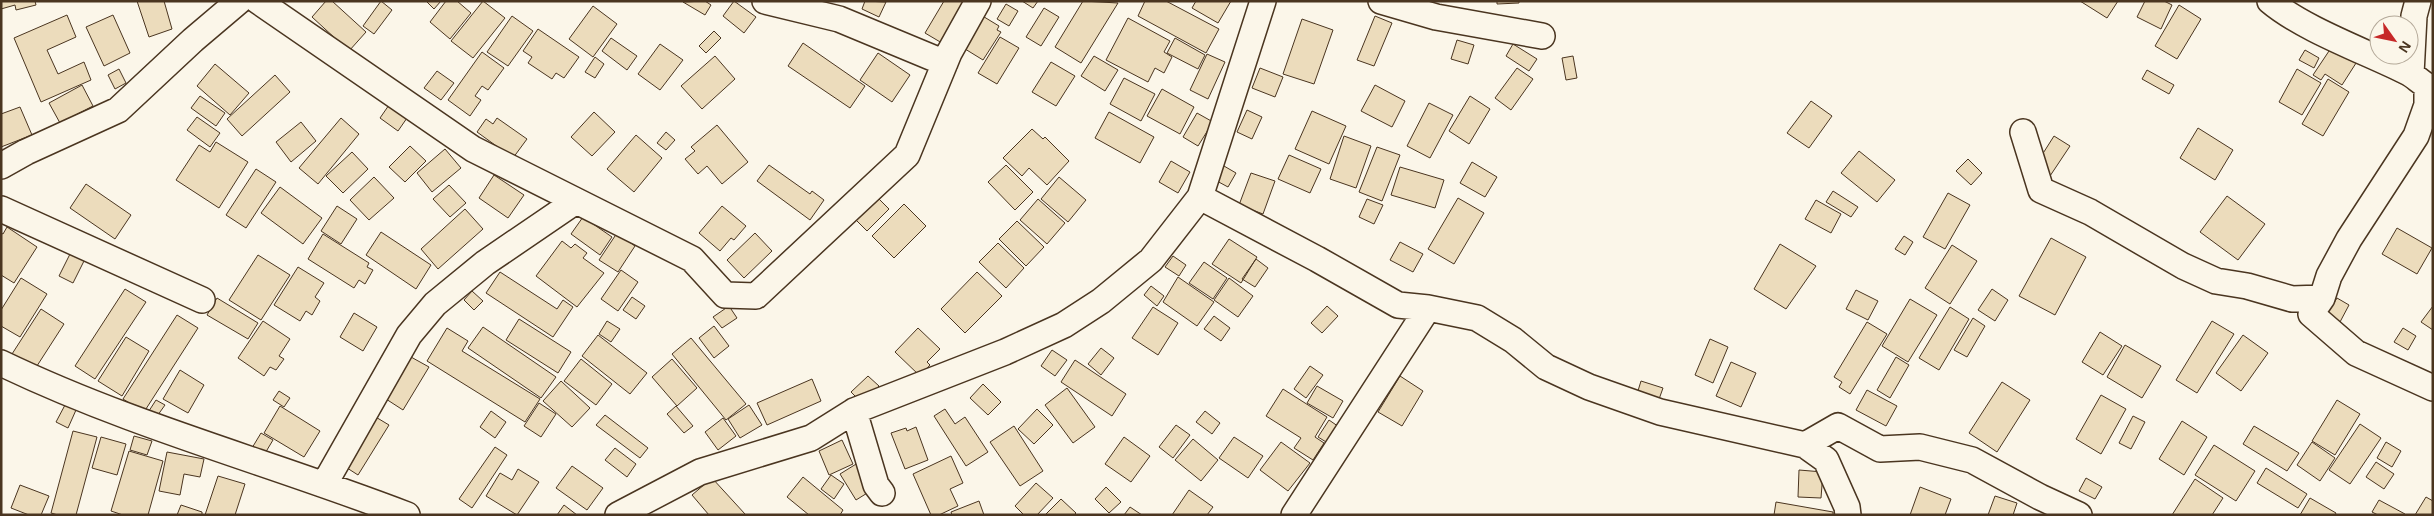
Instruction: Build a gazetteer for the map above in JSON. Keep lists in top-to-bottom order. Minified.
{"north":"bottom right"}
